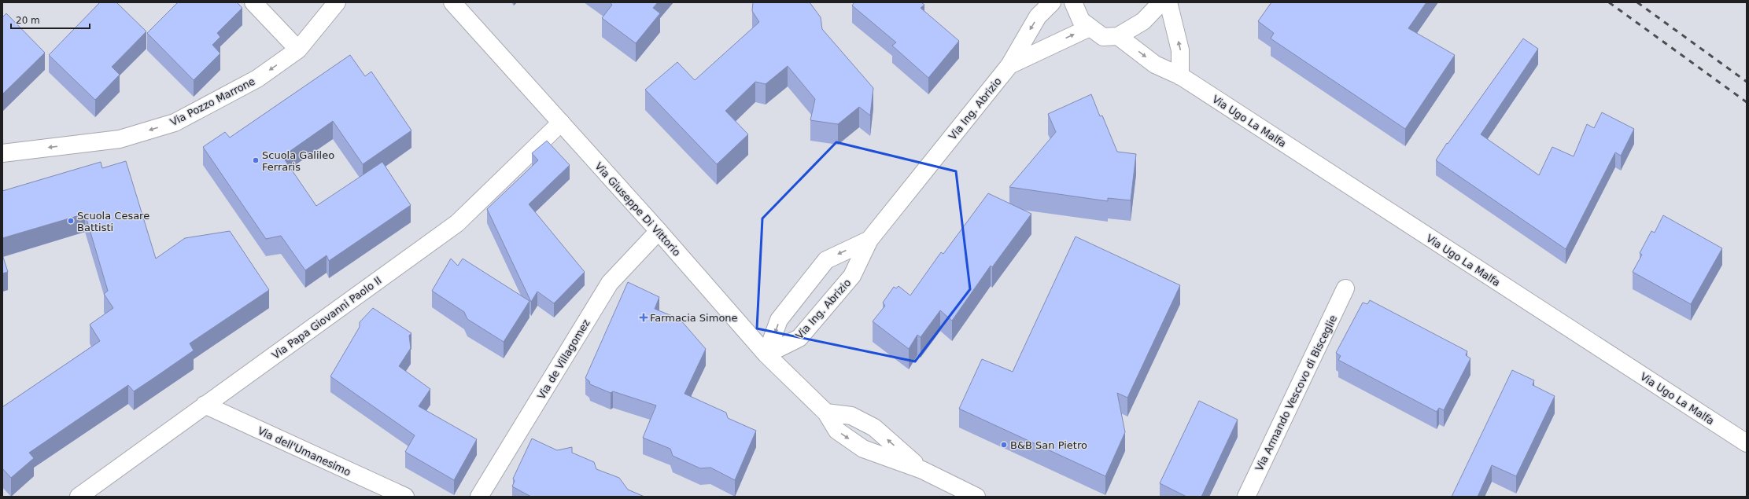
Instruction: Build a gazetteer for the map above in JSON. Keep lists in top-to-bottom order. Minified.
{"streets":{"street":["Via Pozzo Marrone","Via Ing. Abrizio","Via Ugo La Malfa","Via Giuseppe Di Vittorio","Via Papa Giovanni Paolo II","Via de Villagomez","Via Armando Vescovo di Bisceglie","Via dell'Umanesimo"]},"crossings":[["Via Ing. Abrizio","Via Giuseppe Di Vittorio"],["Via Giuseppe Di Vittorio","Via Papa Giovanni Paolo II"],["Via Giuseppe Di Vittorio","Via de Villagomez"],["Via Papa Giovanni Paolo II","Via dell'Umanesimo"]],"one_way":["Via Pozzo Marrone"],"places":{"other":["Scuola Galileo Ferraris","Scuola Cesare Battisti","B&B San Pietro"],"health":["Farmacia Simone"]},"scale_bar":"20 m"}
